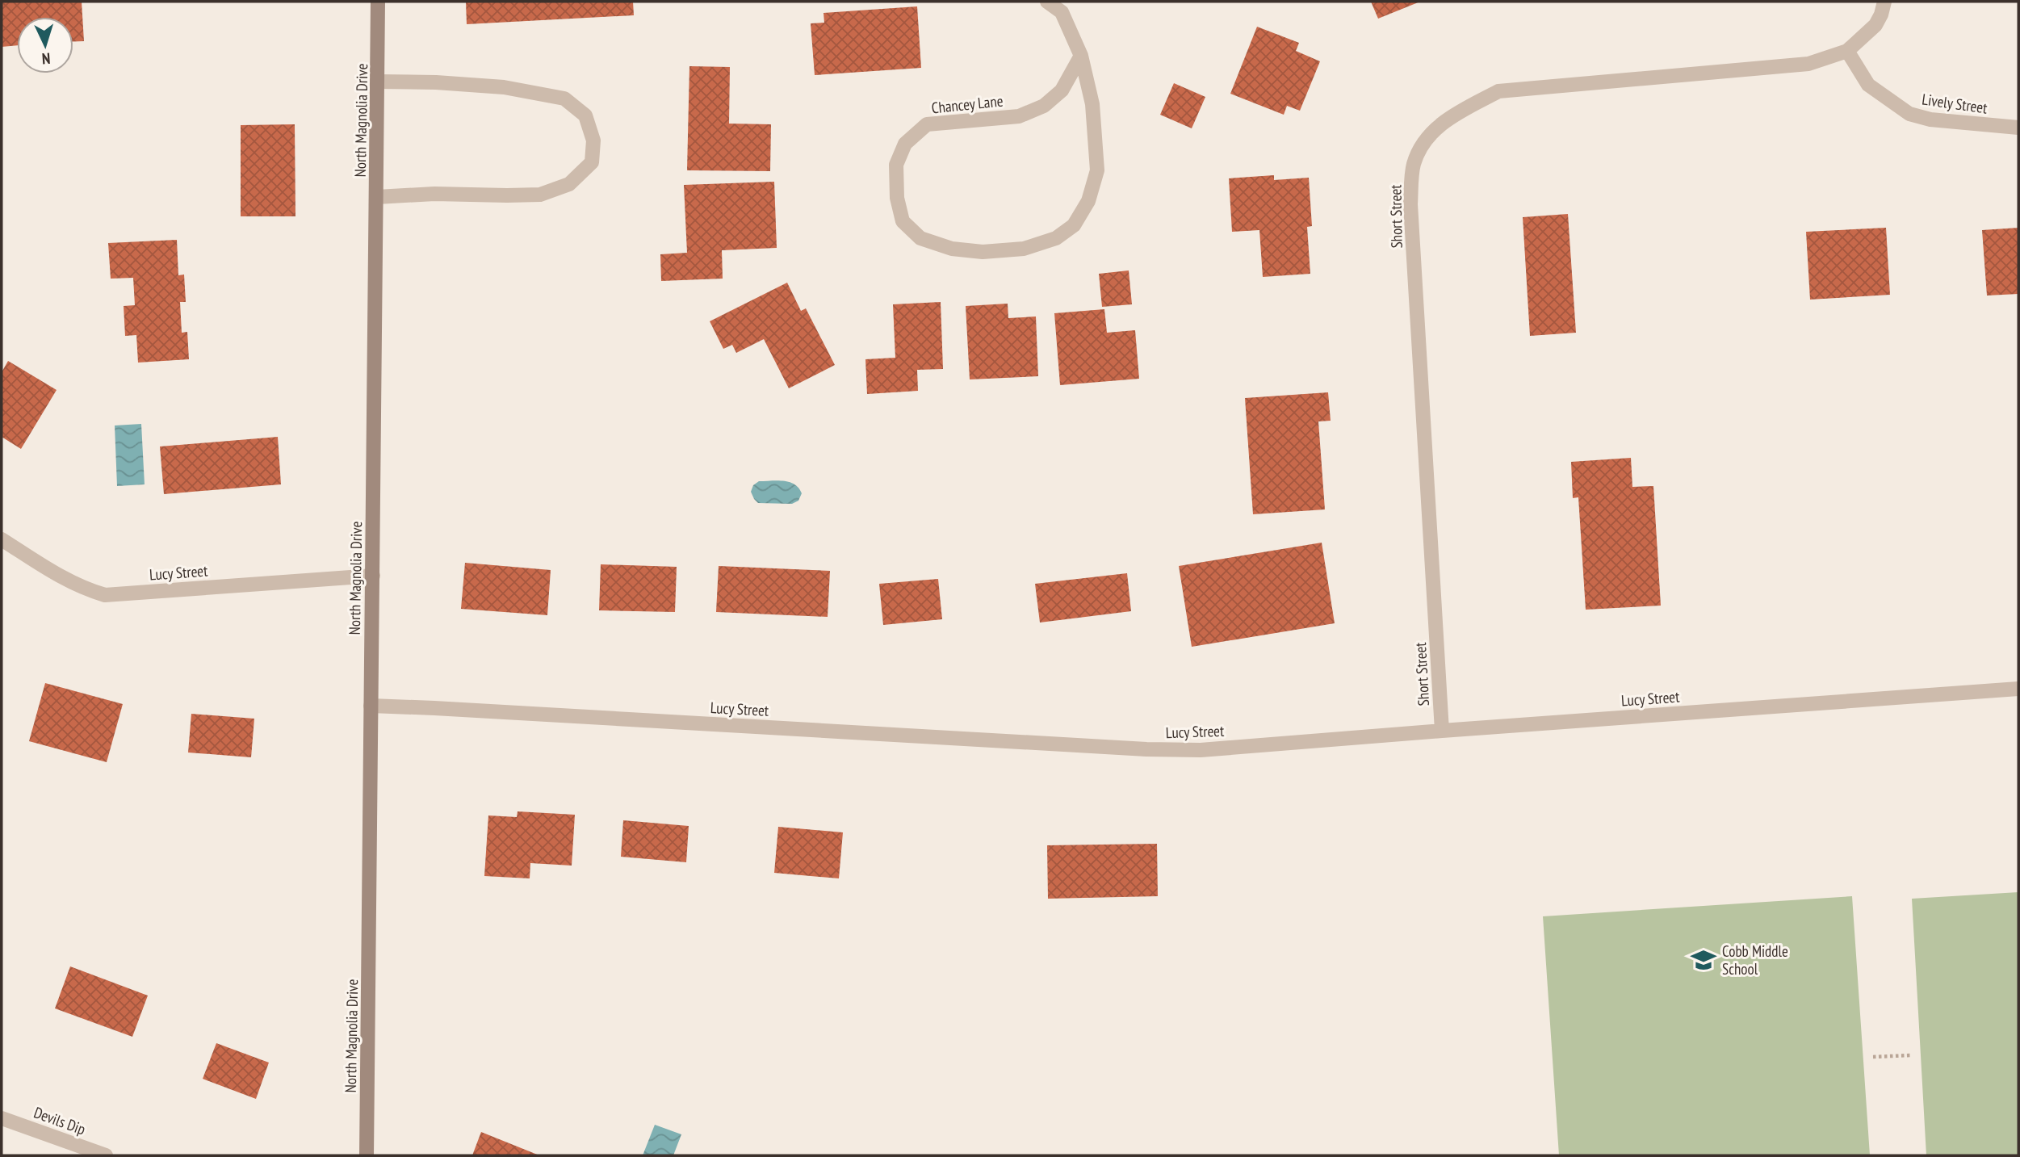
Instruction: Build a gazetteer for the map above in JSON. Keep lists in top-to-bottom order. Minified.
{"streets":{"main road":["North Magnolia Drive"],"street":["Lively Street","Chancey Lane","Short Street","Lucy Street","Devils Dip"]},"crossings":[["Lively Street","Short Street"],["North Magnolia Drive","Lucy Street"],["Short Street","Lucy Street"]],"places":{"school or university":["Cobb Middle School"]},"north":"bottom"}
